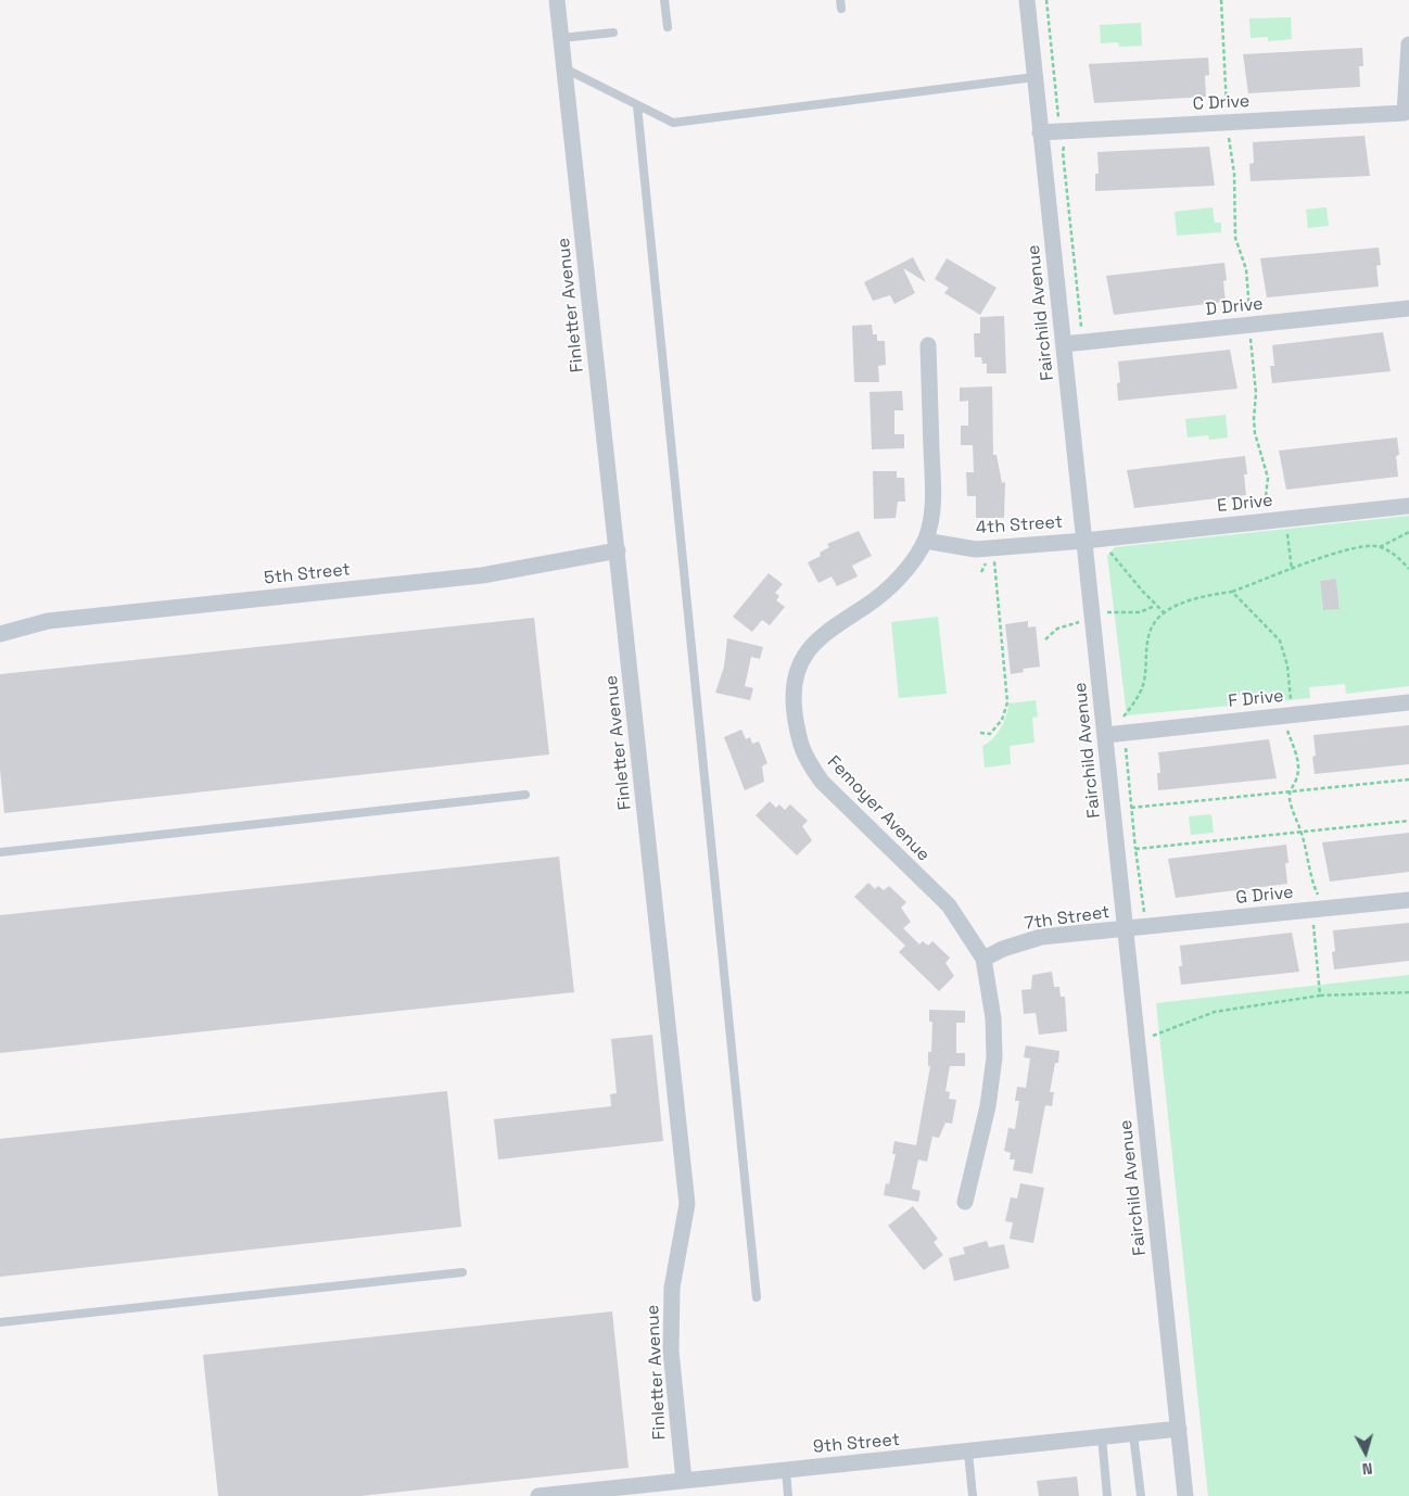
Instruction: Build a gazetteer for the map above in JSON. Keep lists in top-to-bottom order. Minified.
{"streets":{"street":["C Drive","Finletter Avenue","D Drive","Fairchild Avenue","E Drive","4th Street","5th Street","F Drive","Femoyer Avenue","G Drive","7th Street","9th Street"]},"crossings":[["C Drive","Fairchild Avenue"],["Finletter Avenue","5th Street"],["Finletter Avenue","9th Street"],["D Drive","Fairchild Avenue"],["Fairchild Avenue","E Drive"],["Fairchild Avenue","4th Street"],["Fairchild Avenue","F Drive"],["Fairchild Avenue","G Drive"],["Fairchild Avenue","7th Street"],["Fairchild Avenue","9th Street"],["E Drive","4th Street"],["4th Street","Femoyer Avenue"],["Femoyer Avenue","7th Street"],["G Drive","7th Street"]],"north":"bottom"}
